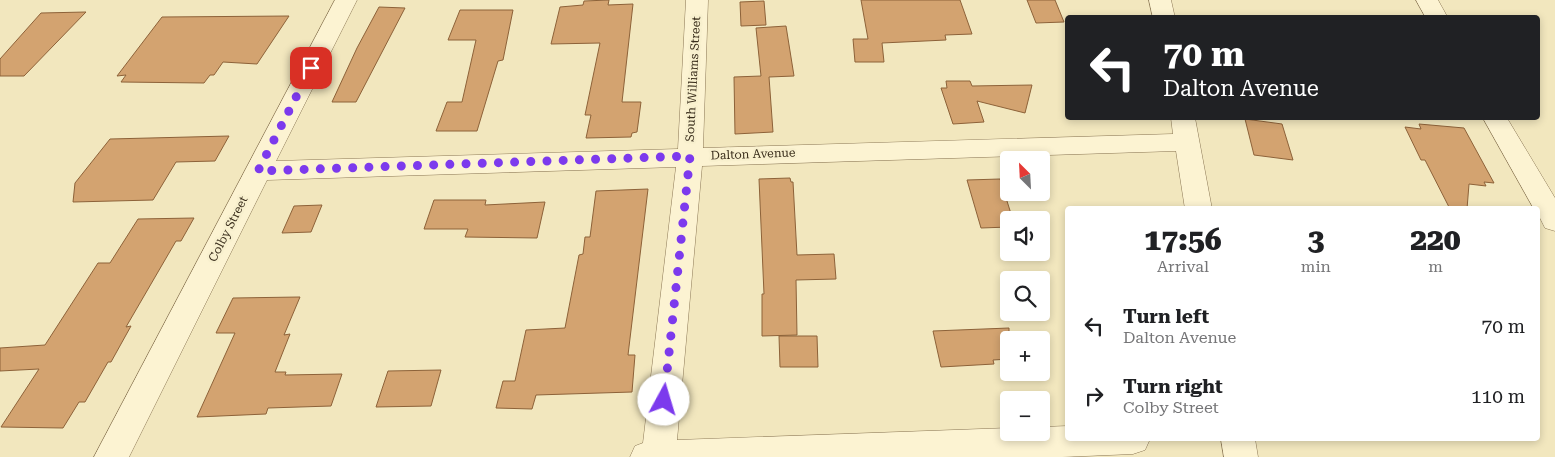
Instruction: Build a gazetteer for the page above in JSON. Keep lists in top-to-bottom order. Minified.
{"streets":{"street":["South Williams Street","Dalton Avenue","Colby Street"]},"crossings":[["South Williams Street","Dalton Avenue"],["Dalton Avenue","Colby Street"]],"north":"top left","page":{"turn":["70 m","Dalton Avenue"],"map_buttons":["+","−"],"eta":["17:56","Arrival","3","min","220","m"],"list":[{"name":"Turn left","note":"Dalton Avenue","value":"70 m"},{"name":"Turn right","note":"Colby Street","value":"110 m"}]}}
